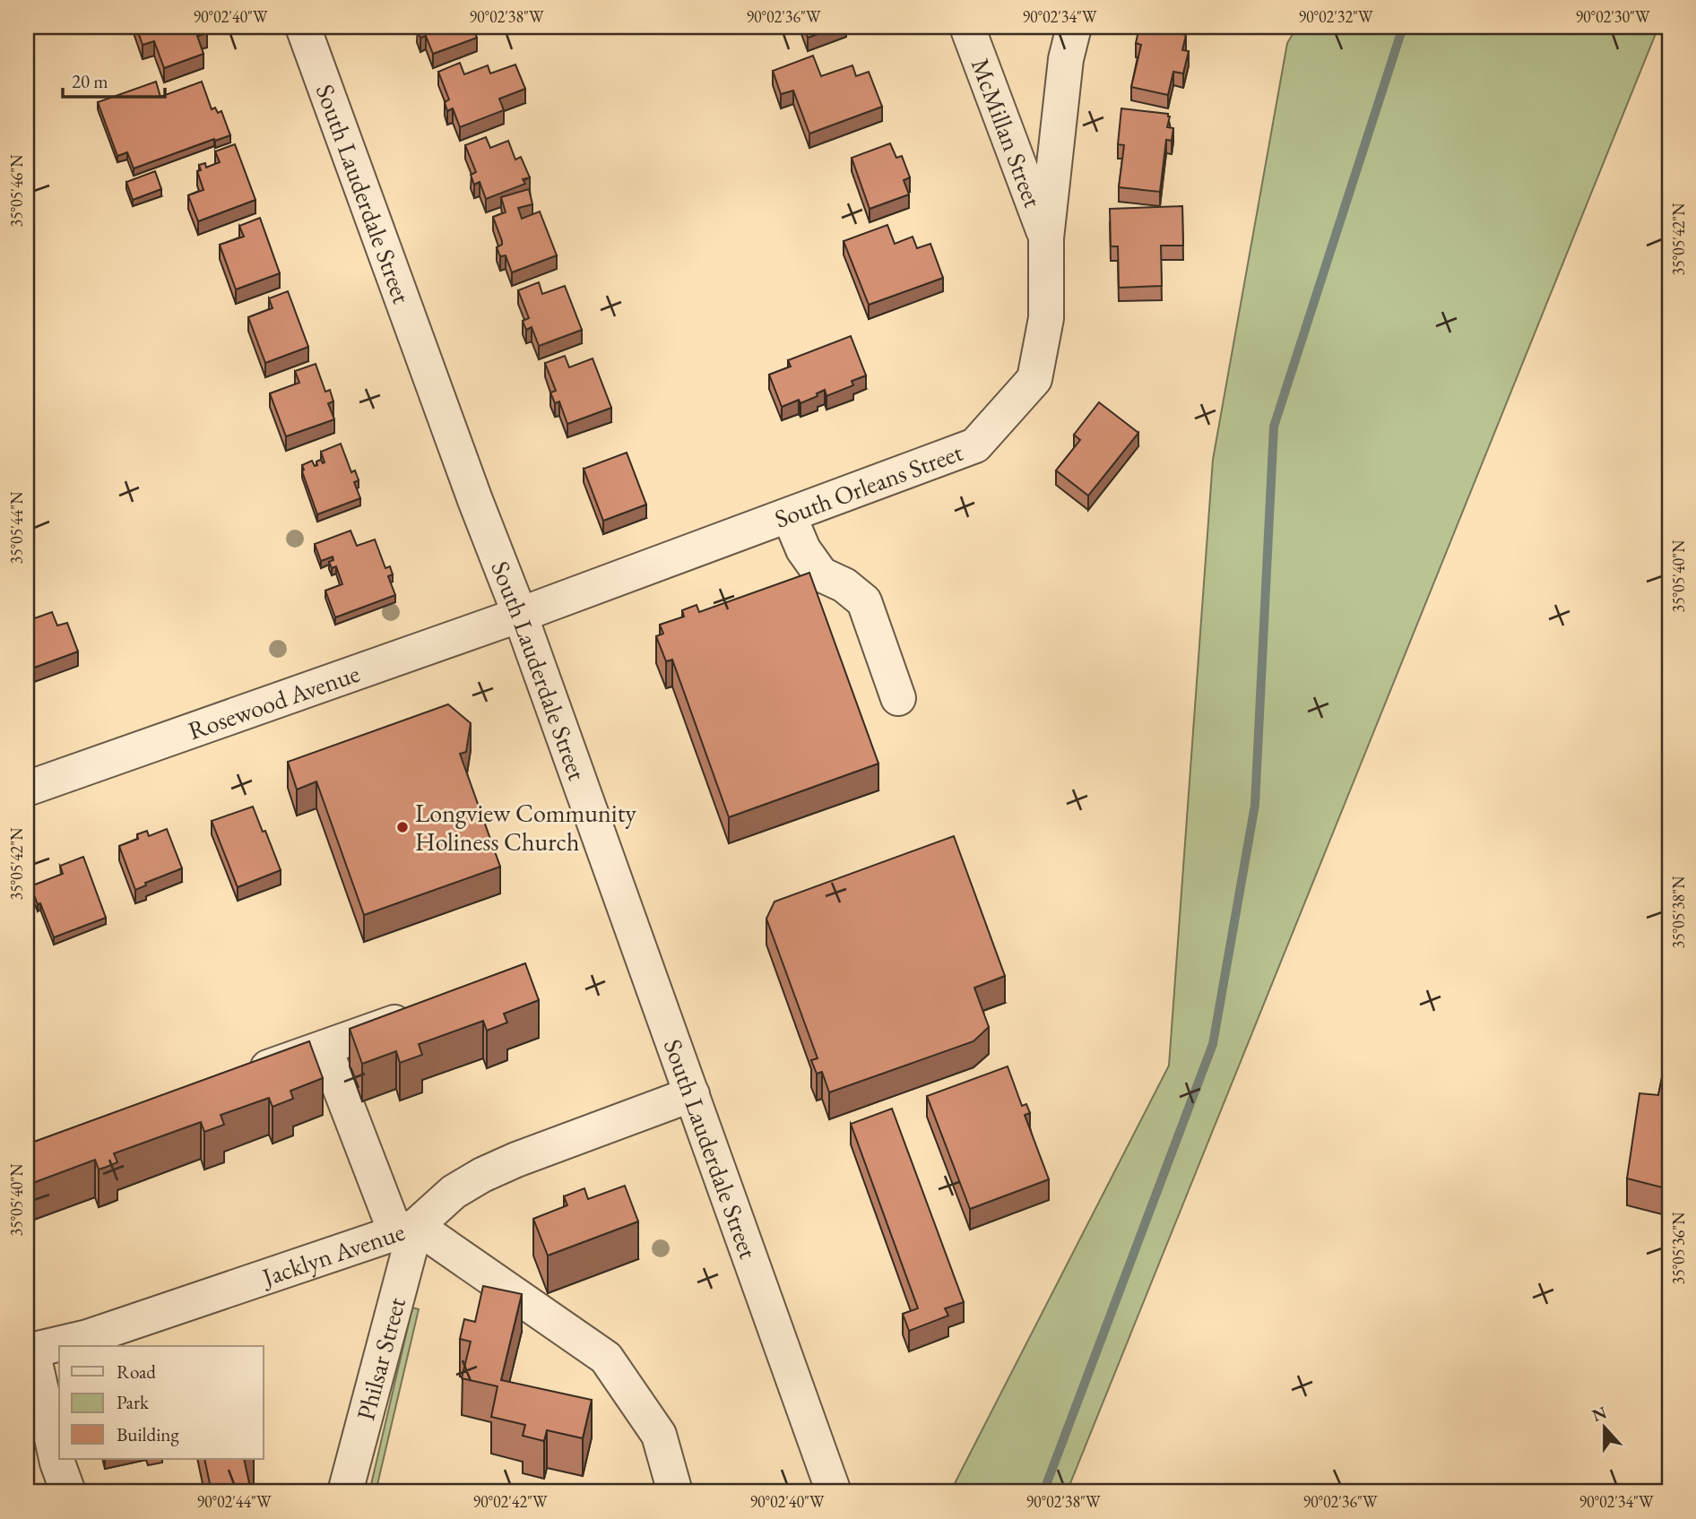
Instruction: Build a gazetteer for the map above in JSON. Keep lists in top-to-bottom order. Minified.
{"streets":{"street":["McMillan Street","South Lauderdale Street","South Orleans Street","Rosewood Avenue","Jacklyn Avenue","Philsar Street"]},"crossings":[["McMillan Street","South Orleans Street"],["South Lauderdale Street","South Orleans Street"],["South Lauderdale Street","Rosewood Avenue"],["South Lauderdale Street","Jacklyn Avenue"],["South Orleans Street","Rosewood Avenue"],["Jacklyn Avenue","Philsar Street"]],"places":["Longview Community Holiness Church"],"legend":["Road","Park","Building"],"scale_bar":"20 m","north":"top","coordinates":["90°02'40\"W","90°02'38\"W","90°02'36\"W","90°02'34\"W","90°02'32\"W","90°02'30\"W","35°05'46\"N","35°05'42\"N","35°05'44\"N","35°05'40\"N","35°05'38\"N","35°05'36\"N","90°02'44\"W","90°02'42\"W"]}
